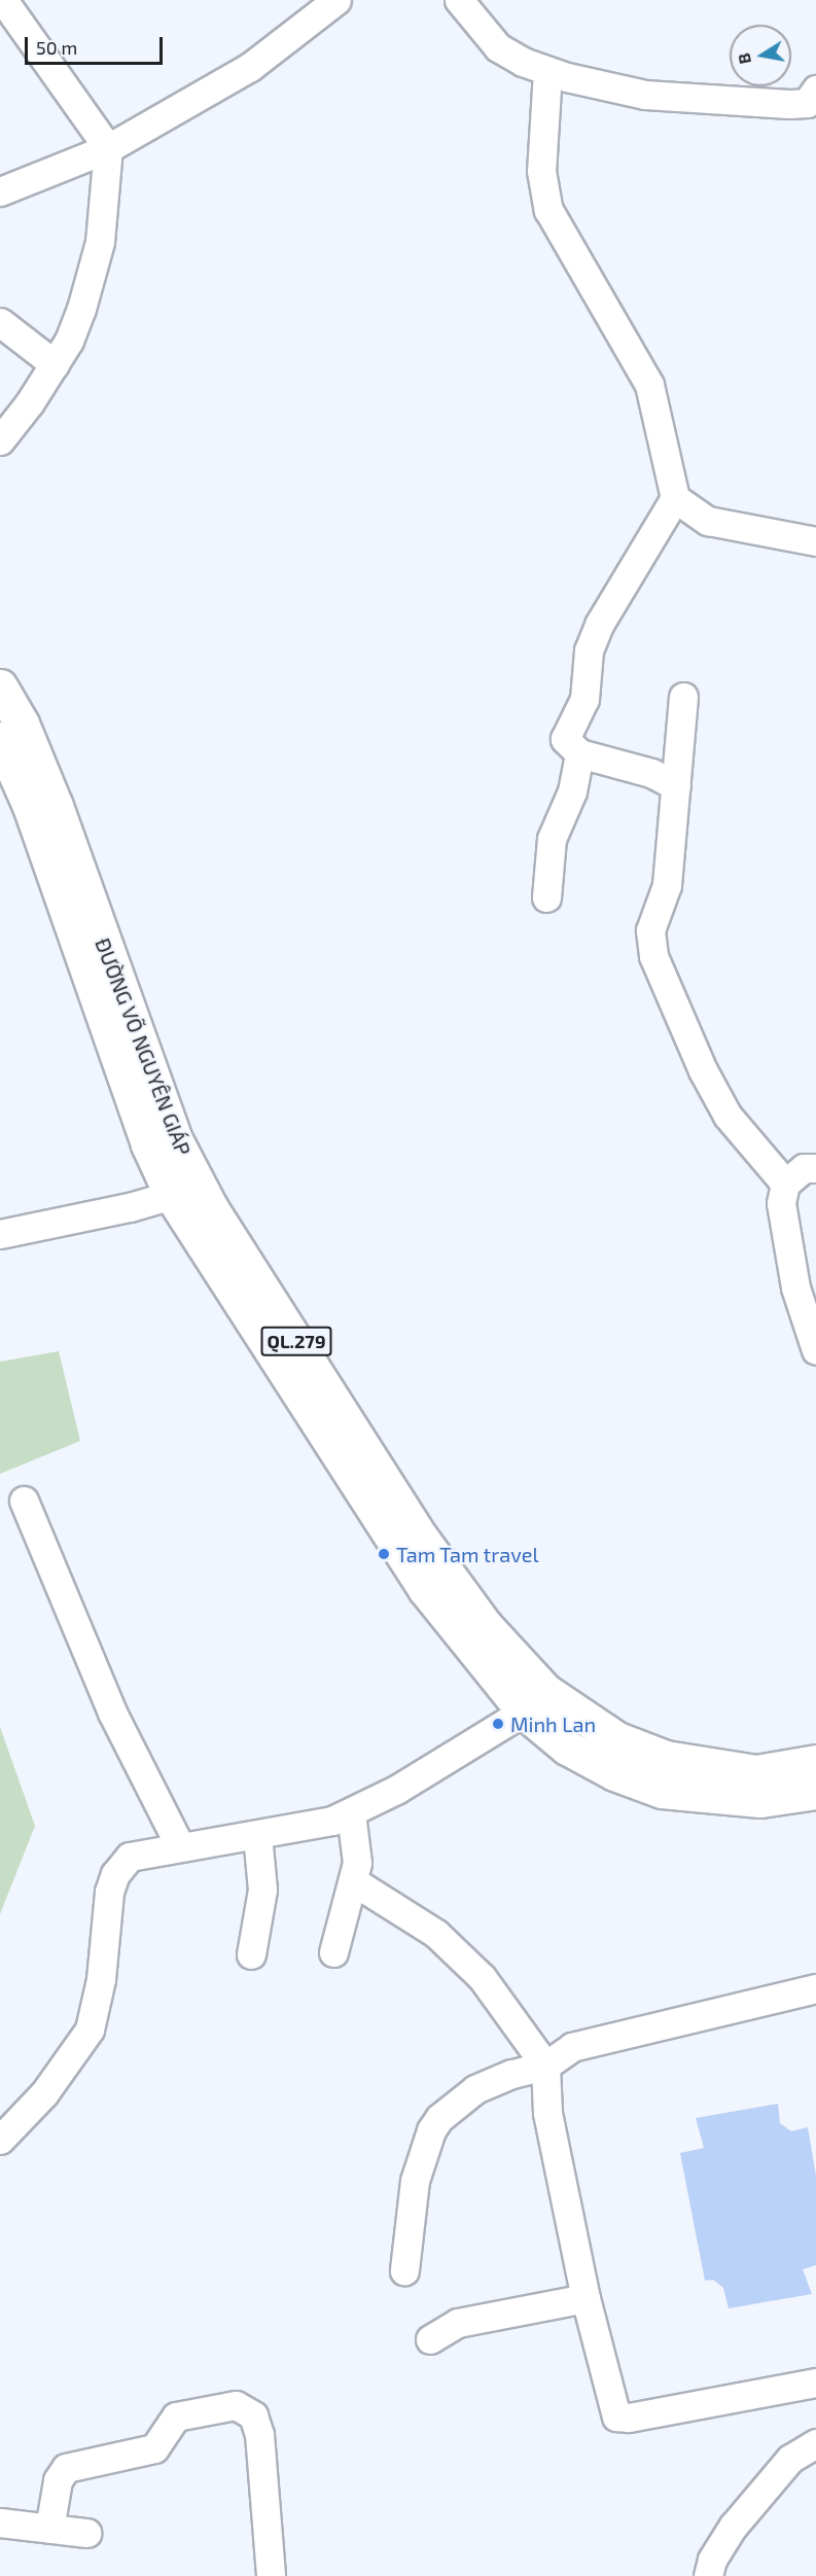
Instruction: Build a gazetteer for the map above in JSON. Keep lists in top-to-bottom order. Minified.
{"streets":{"highway":["ĐƯỜNG VÕ NGUYÊN GIÁP","QL.279"]},"places":["Tam Tam travel","Minh Lan"],"scale_bar":"50 m","north":"left"}
